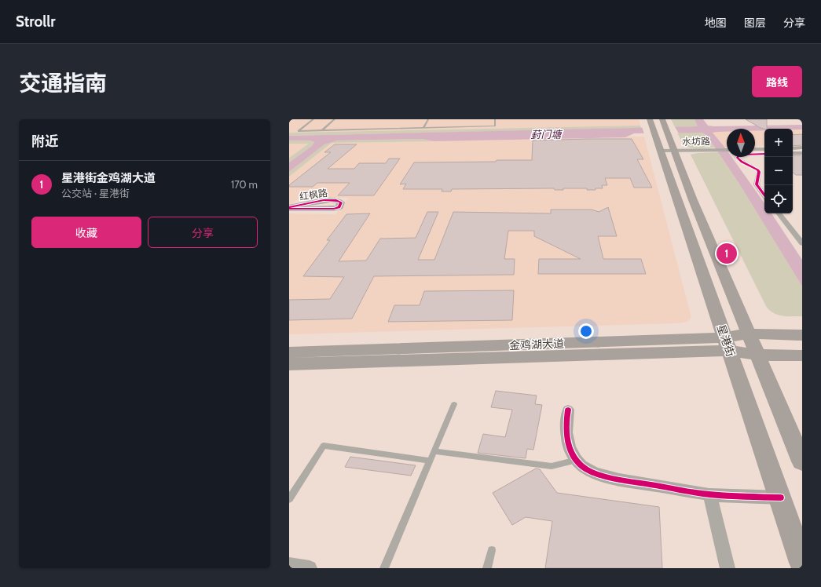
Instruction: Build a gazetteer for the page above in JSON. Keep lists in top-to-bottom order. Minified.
{"streets":{"main road":["星港街","金鸡湖大道"],"street":["水坊路","红枫路"]},"crossings":[["水坊路","星港街"],["星港街","金鸡湖大道"]],"water":["葑门塘"],"north":"top","page":{"header":"Strollr","nav":["地图","图层","分享"],"title":"交通指南","buttons":["路线",["收藏","分享"]],"heading":"附近","map_buttons":["+","−"],"list":[{"mark":"1","name":"星港街金鸡湖大道","note":"公交站 · 星港街","value":"170 m"}],"pins":"1"}}
